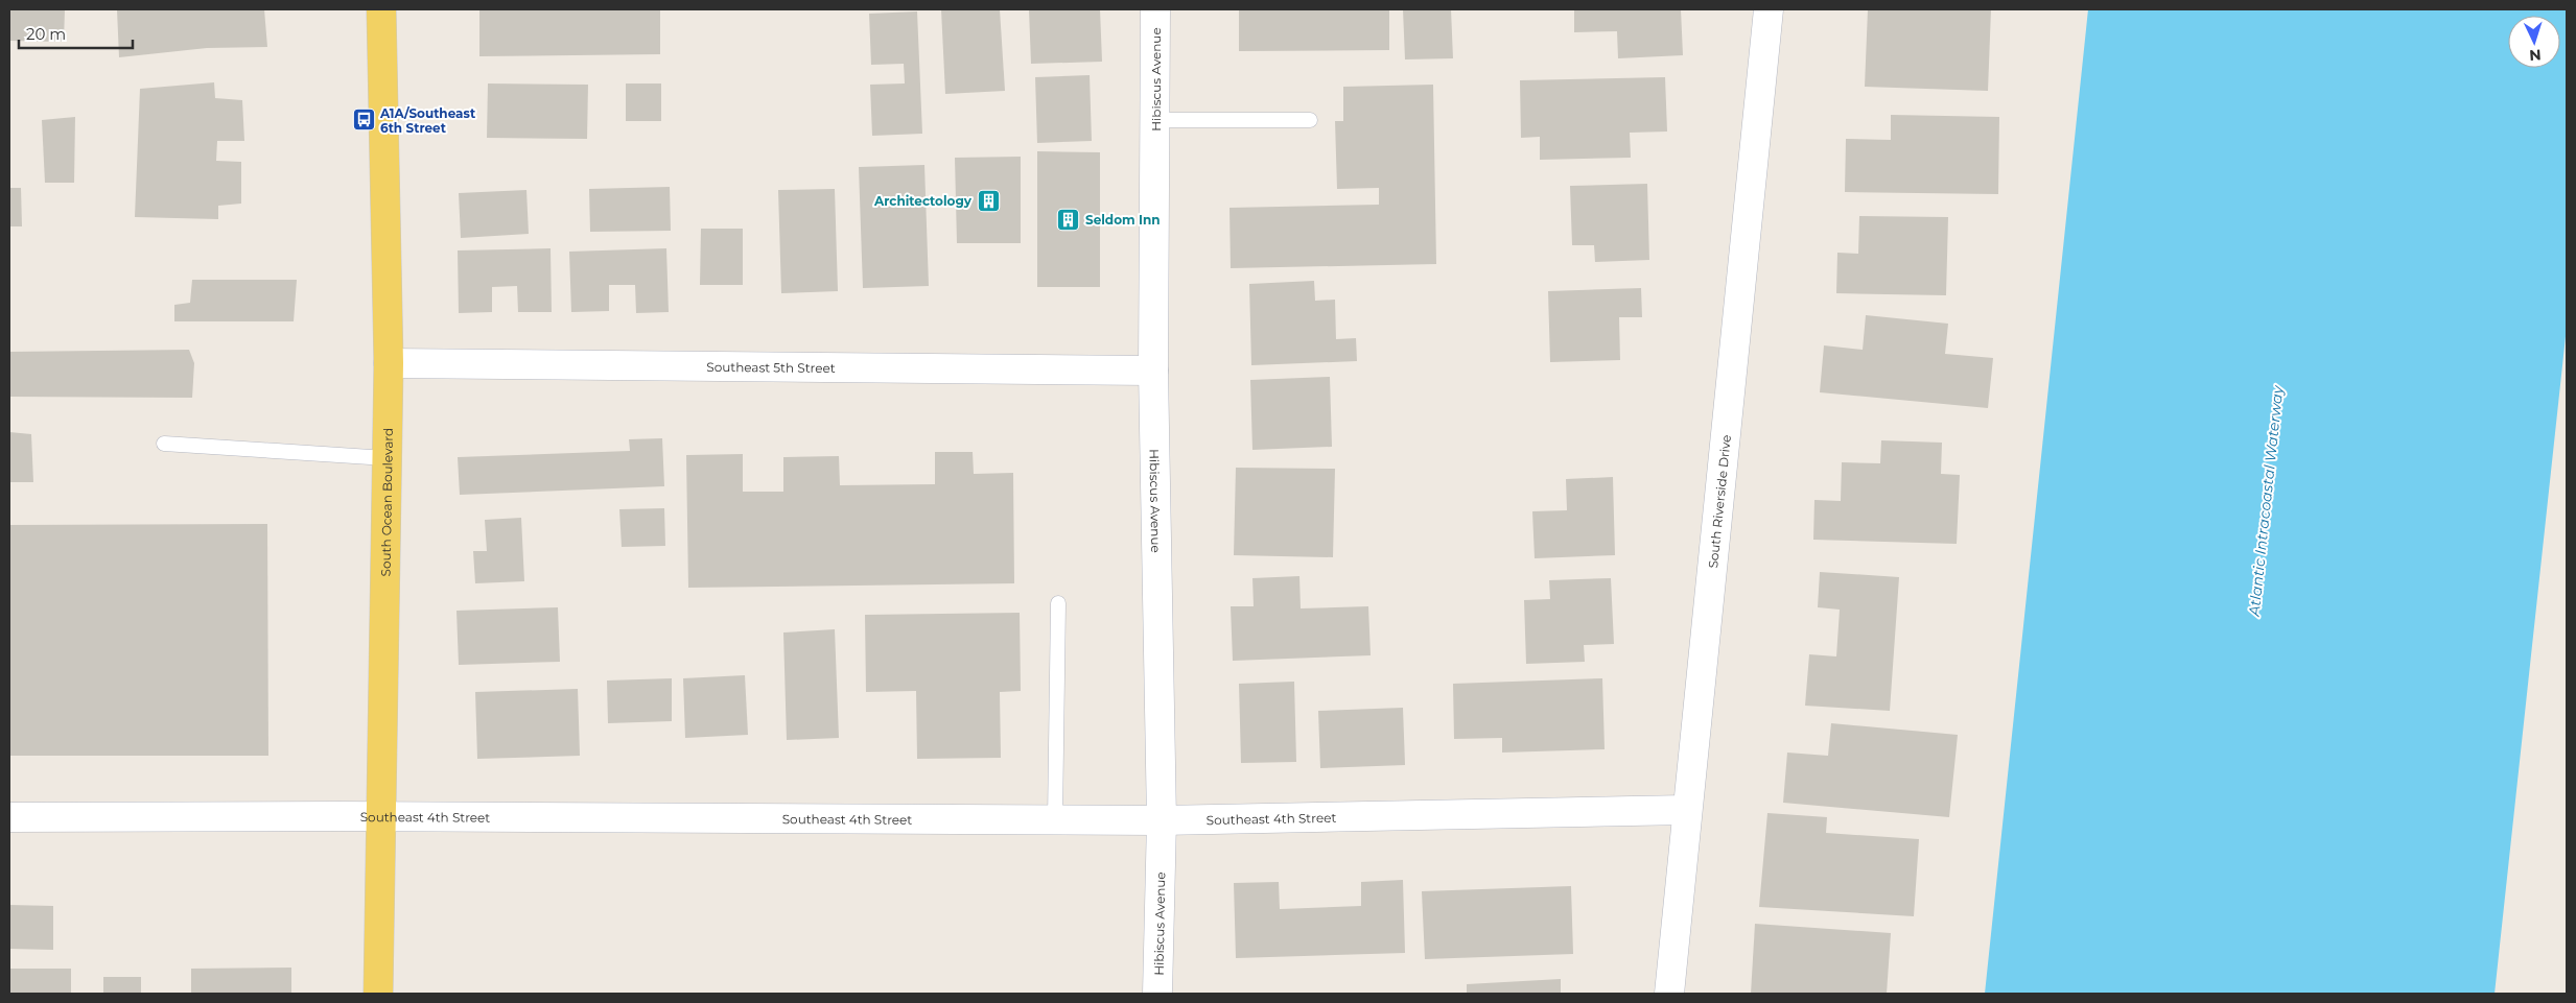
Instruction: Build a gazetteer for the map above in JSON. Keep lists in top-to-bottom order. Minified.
{"streets":{"main road":["South Ocean Boulevard"],"street":["Hibiscus Avenue","Southeast 5th Street","South Riverside Drive","Southeast 4th Street"]},"crossings":[["Hibiscus Avenue","Southeast 5th Street"],["Hibiscus Avenue","Southeast 4th Street"],["Southeast 5th Street","South Ocean Boulevard"],["South Ocean Boulevard","Southeast 4th Street"],["South Riverside Drive","Southeast 4th Street"]],"water":["Atlantic Intracoastal Waterway"],"places":{"bus stop":["A1A/Southeast 6th Street"],"building":["Architectology","Seldom Inn"]},"scale_bar":"20 m","north":"bottom"}
